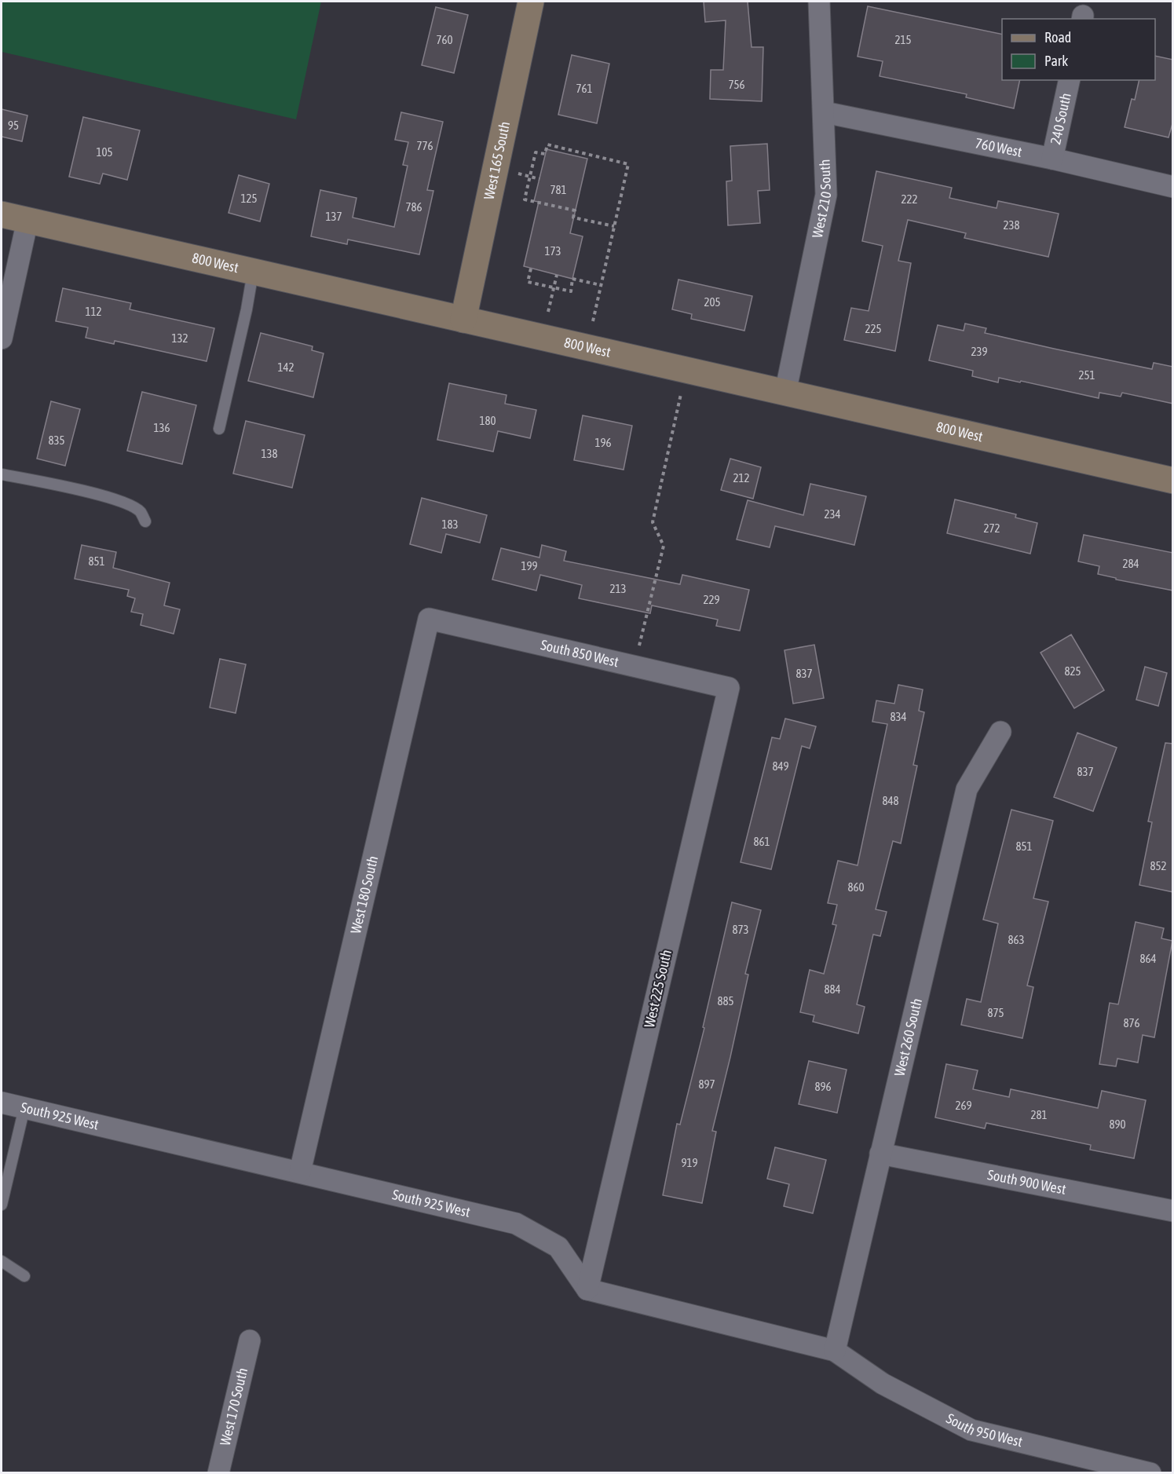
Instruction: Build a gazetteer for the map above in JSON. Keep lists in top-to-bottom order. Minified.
{"streets":{"street":["240 South","760 West","West 165 South","West 210 South","800 West","South 850 West","West 180 South","West 225 South","West 260 South","South 925 West","South 900 West","West 170 South","South 950 West"]},"crossings":[["240 South","760 West"],["760 West","West 210 South"],["West 165 South","800 West"],["West 210 South","800 West"],["South 850 West","West 180 South"],["South 850 West","West 225 South"],["West 180 South","South 925 West"],["West 225 South","South 925 West"],["West 260 South","South 900 West"],["West 260 South","South 950 West"]],"house_numbers":["760","215","756","761","95","776","105","781","125","222","786","137","238","173","205","112","225","132","239","142","251","180","136","835","196","138","212","234","183","272","851","284","199","213","229","825","837","834","849","837","848","861","851","852","860","873","863","864","884","885","875","876","897","896","269","281","890","919"],"legend":["Road","Park"]}
